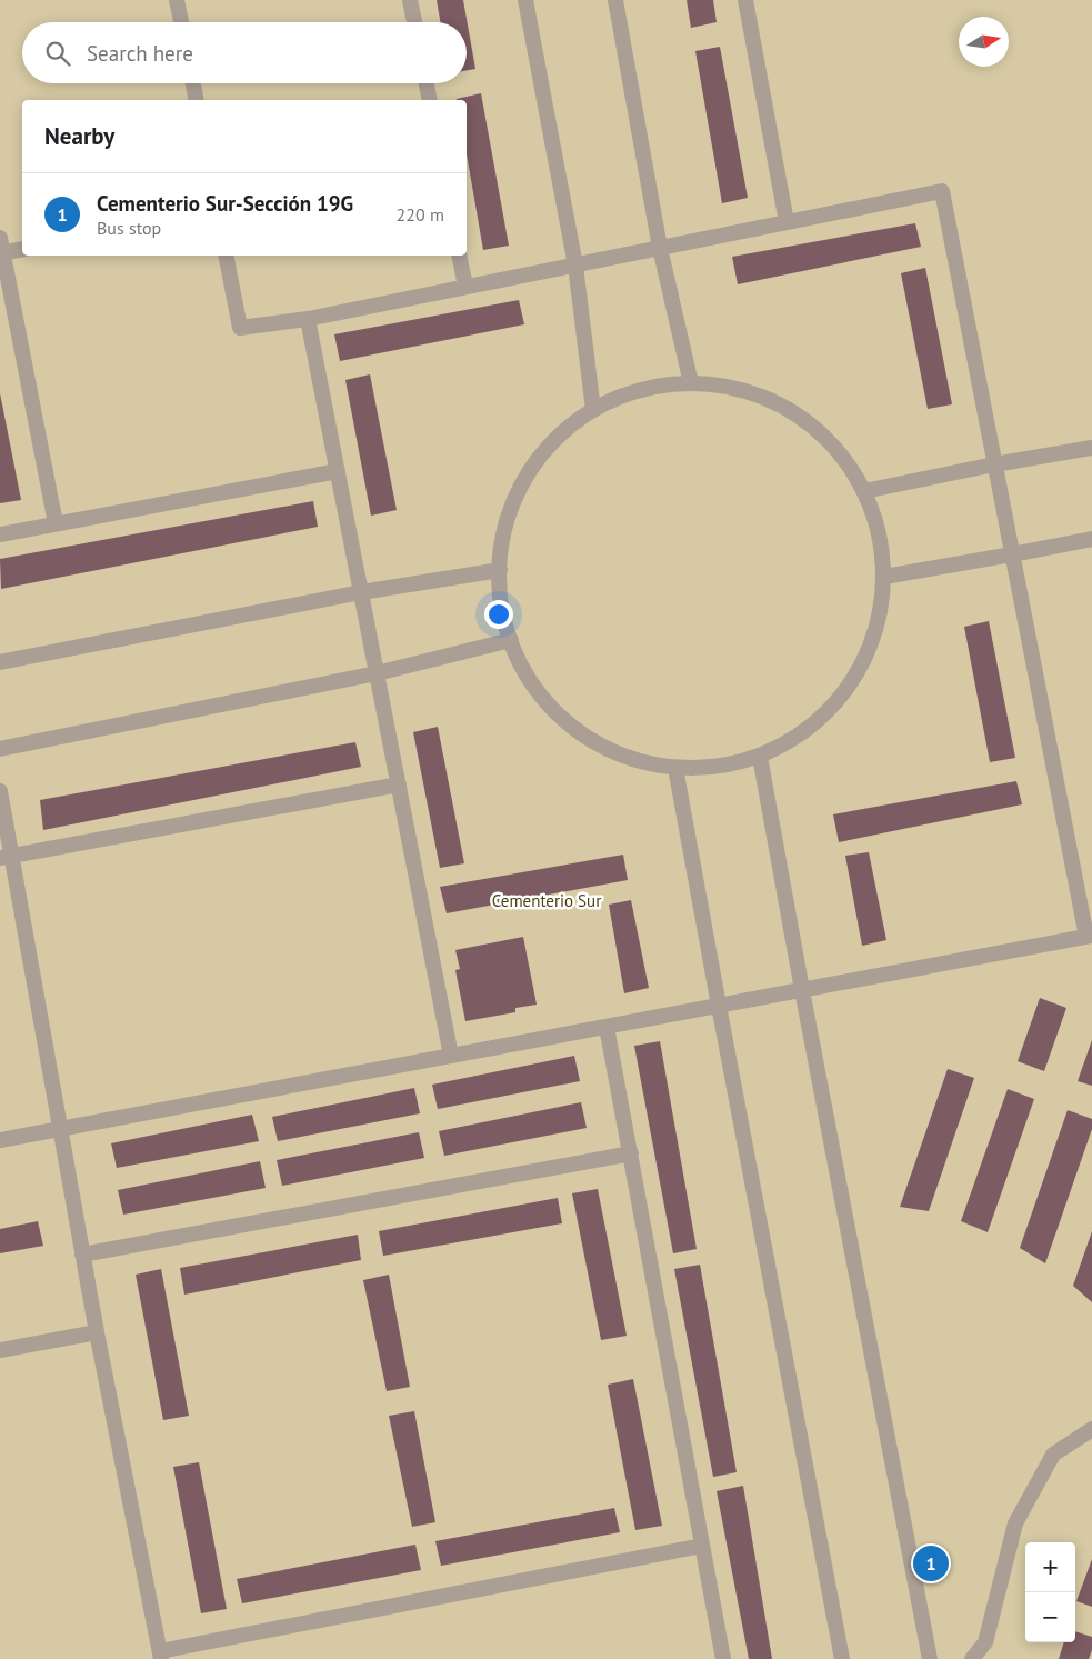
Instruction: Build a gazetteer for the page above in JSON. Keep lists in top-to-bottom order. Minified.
{"parks":["Cementerio Sur"],"north":"right","page":{"search":"Search here","heading":"Nearby","list":[{"mark":"1","name":"Cementerio Sur-Sección 19G","note":"Bus stop","value":"220 m"}],"map_buttons":["+","−"],"pins":"1"}}
